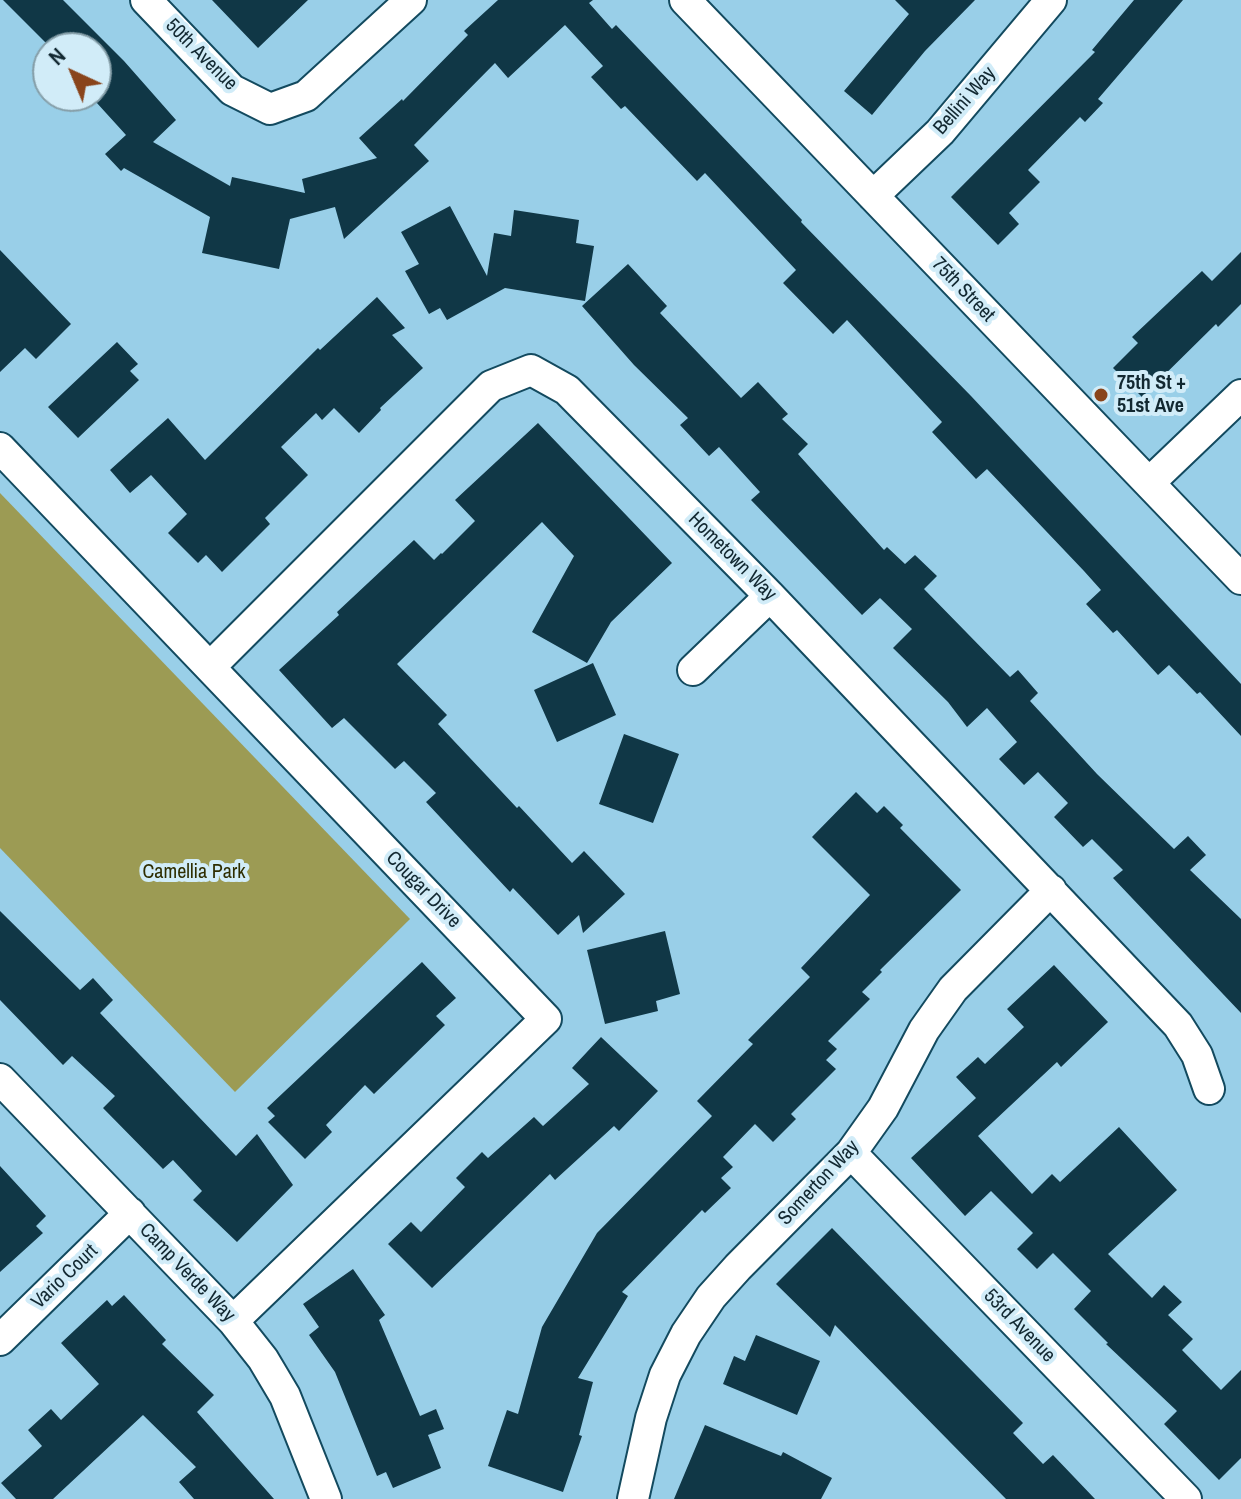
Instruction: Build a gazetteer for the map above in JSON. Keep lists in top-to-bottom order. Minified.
{"streets":{"street":["50th Avenue","Bellini Way","75th Street","Hometown Way","Cougar Drive","Somerton Way","Camp Verde Way","Vario Court","53rd Avenue"]},"crossings":[["Bellini Way","75th Street"],["Hometown Way","Cougar Drive"],["Hometown Way","Somerton Way"],["Cougar Drive","Camp Verde Way"],["Somerton Way","53rd Avenue"],["Camp Verde Way","Vario Court"]],"parks":["Camellia Park"],"places":["75th St + 51st Ave"],"north":"top left"}
